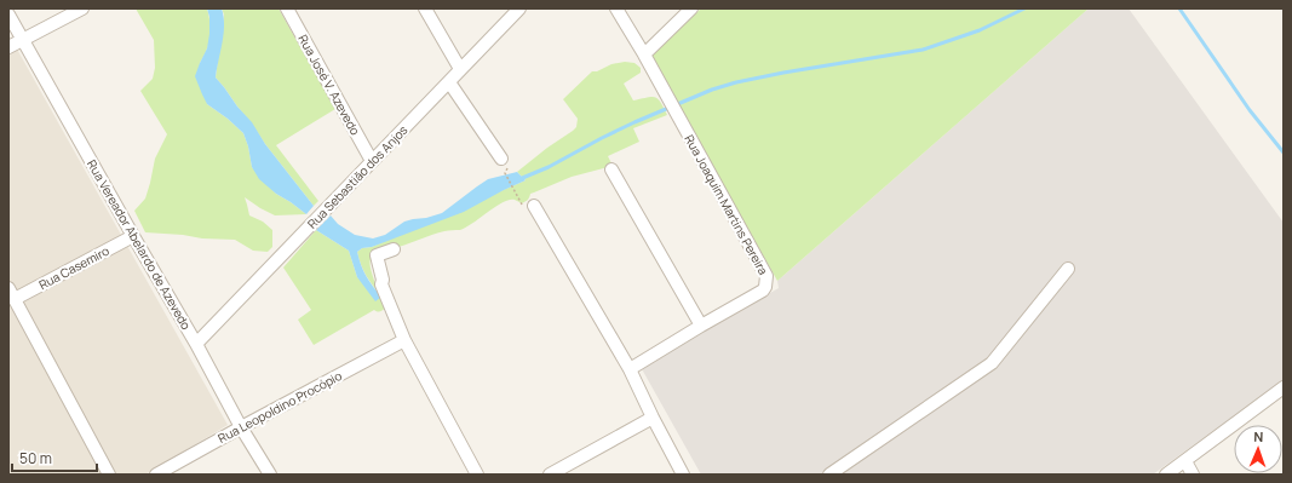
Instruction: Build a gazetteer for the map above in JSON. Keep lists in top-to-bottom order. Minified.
{"streets":{"street":["Rua José V. Azevedo","Rua Sebastião dos Anjos","Rua Joaquim Martins Pereira","Rua Vereador Abelardo de Azevedo","Rua Casemiro","Rua Leopoldino Procópio"]},"crossings":[["Rua José V. Azevedo","Rua Sebastião dos Anjos"],["Rua Sebastião dos Anjos","Rua Vereador Abelardo de Azevedo"],["Rua Vereador Abelardo de Azevedo","Rua Casemiro"],["Rua Vereador Abelardo de Azevedo","Rua Leopoldino Procópio"]],"scale_bar":"50 m","north":"top"}
